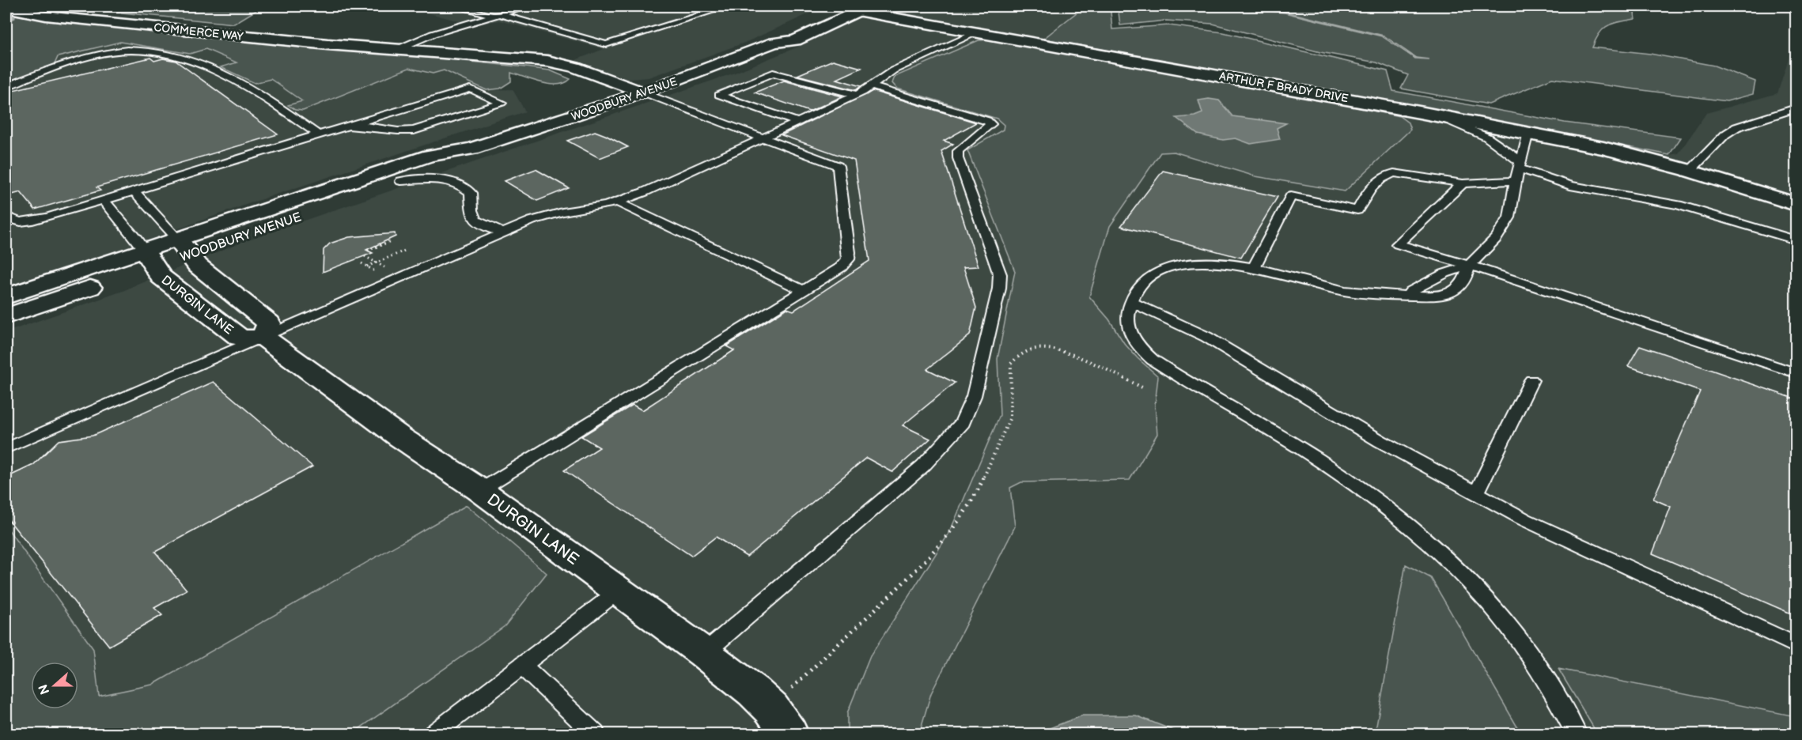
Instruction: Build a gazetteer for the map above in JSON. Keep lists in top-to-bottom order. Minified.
{"streets":{"main road":["COMMERCE WAY","ARTHUR F BRADY DRIVE","WOODBURY AVENUE","DURGIN LANE"]},"crossings":[["COMMERCE WAY","WOODBURY AVENUE"],["ARTHUR F BRADY DRIVE","WOODBURY AVENUE"],["WOODBURY AVENUE","DURGIN LANE"]],"north":"left"}
